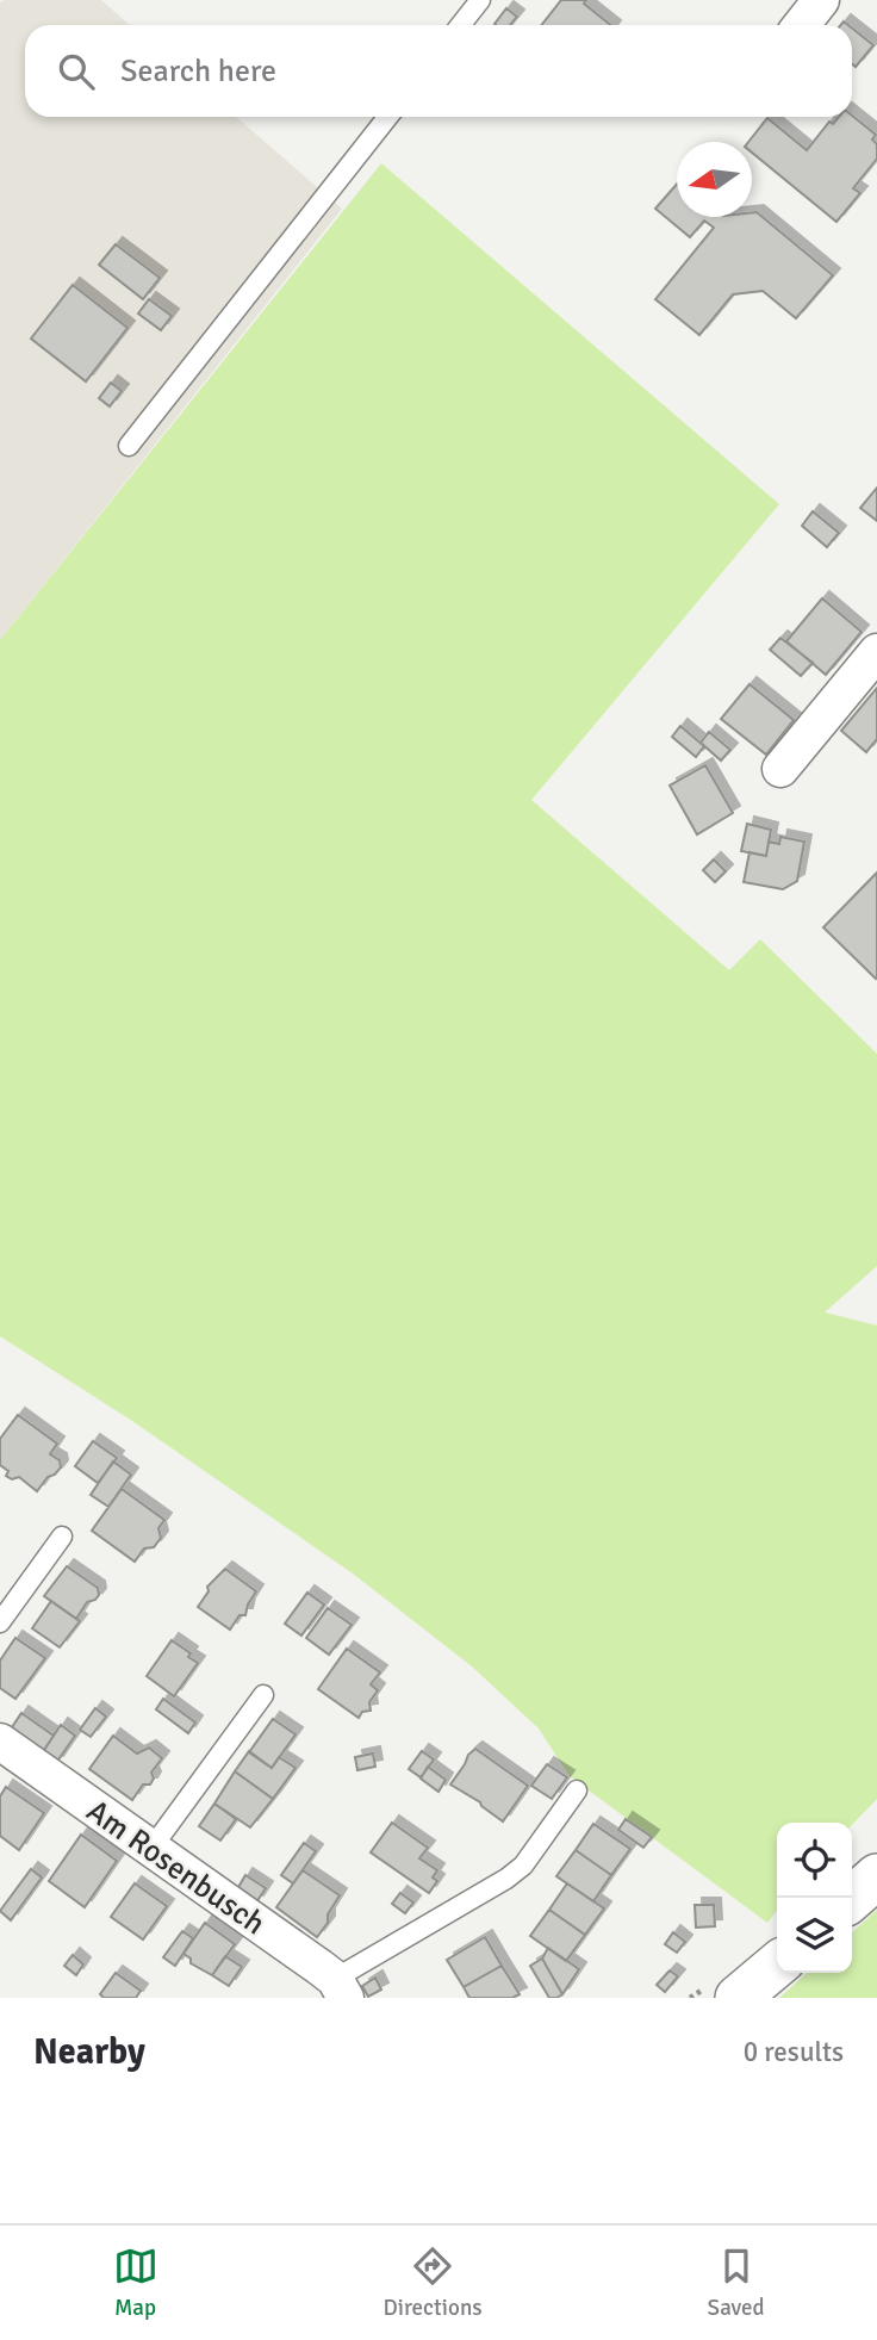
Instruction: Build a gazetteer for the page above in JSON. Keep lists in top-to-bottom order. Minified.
{"streets":{"street":["Am Rosenbusch"]},"north":"left","page":{"search":"Search here","heading":["Nearby","0 results"],"nav":["Map","Directions","Saved"]}}
